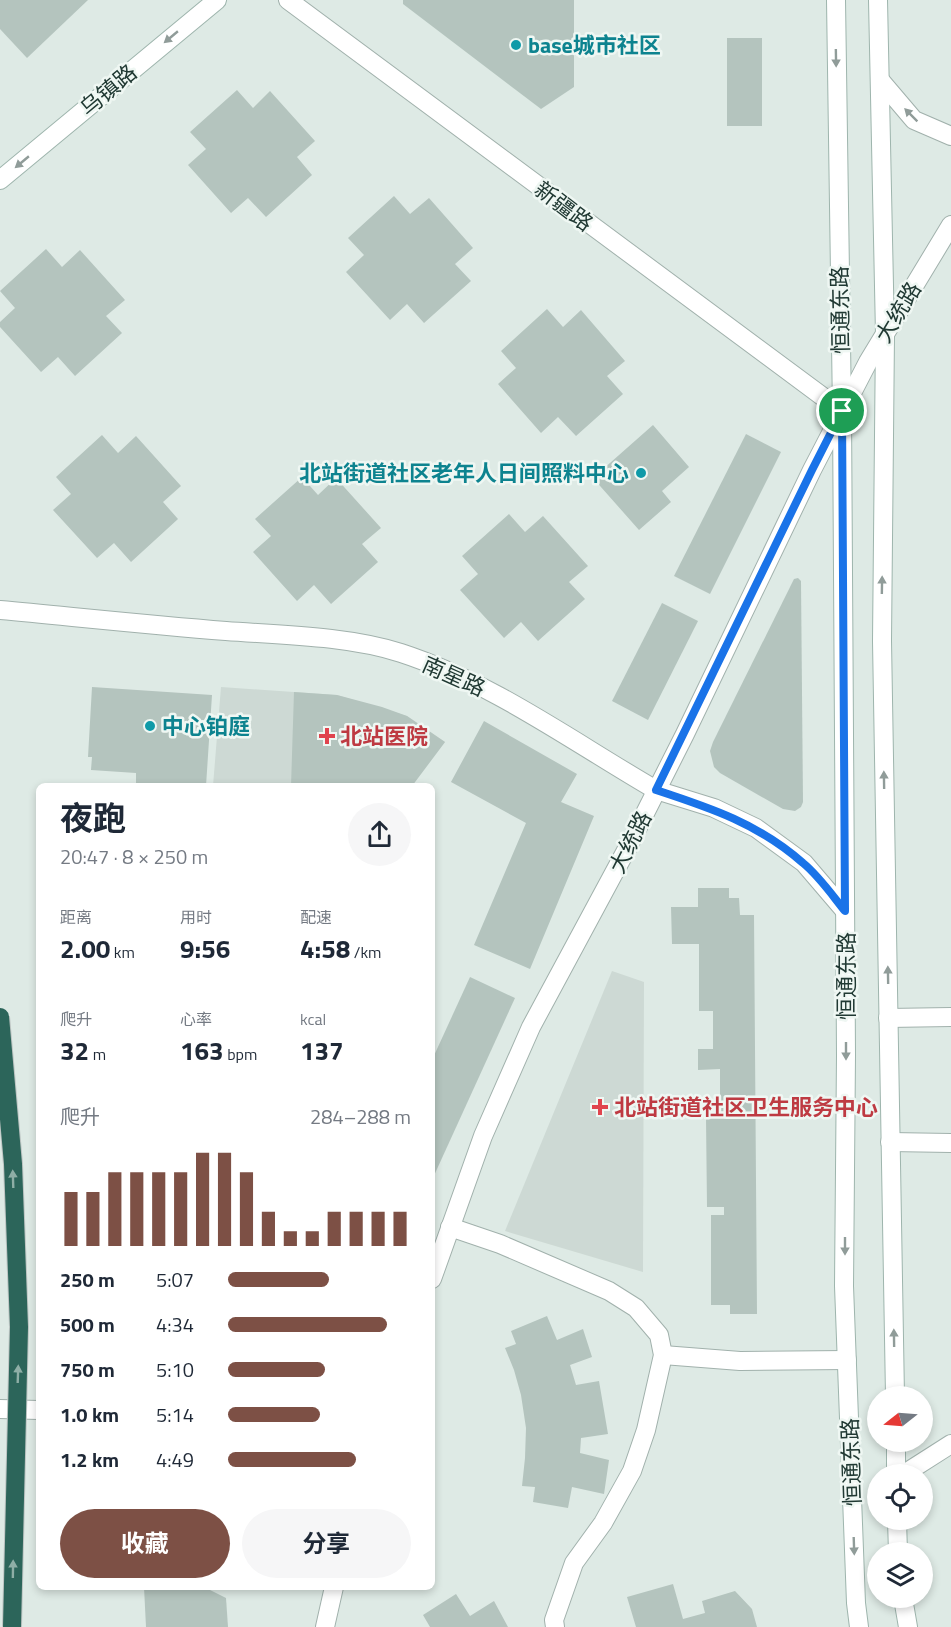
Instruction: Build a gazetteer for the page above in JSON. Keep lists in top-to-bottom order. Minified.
{"streets":{"main road":["乌镇路","新疆路","恒通东路","大统路","南星路"]},"crossings":[["新疆路","恒通东路"],["新疆路","大统路"],["恒通东路","大统路"],["恒通东路","南星路"],["大统路","南星路"]],"one_way":["乌镇路"],"places":{"other":["base城市社区","北站街道社区老年人日间照料中心","中心铂庭"],"health":["北站医院","北站街道社区卫生服务中心"]},"north":"left","page":{"heading":["夜跑","20:47 · 8 × 250 m"],"stats":[["距离","2.00 km"],["用时","9:56"],["配速","4:58 /km"],["爬升","32 m"],["心率","163 bpm"],["kcal","137"]],"chart":["爬升","284–288 m"],"list":[{"name":"250 m","note":"5:07"},{"name":"500 m","note":"4:34"},{"name":"750 m","note":"5:10"},{"name":"1.0 km","note":"5:14"},{"name":"1.2 km","note":"4:49"}],"buttons":["收藏","分享"]}}
